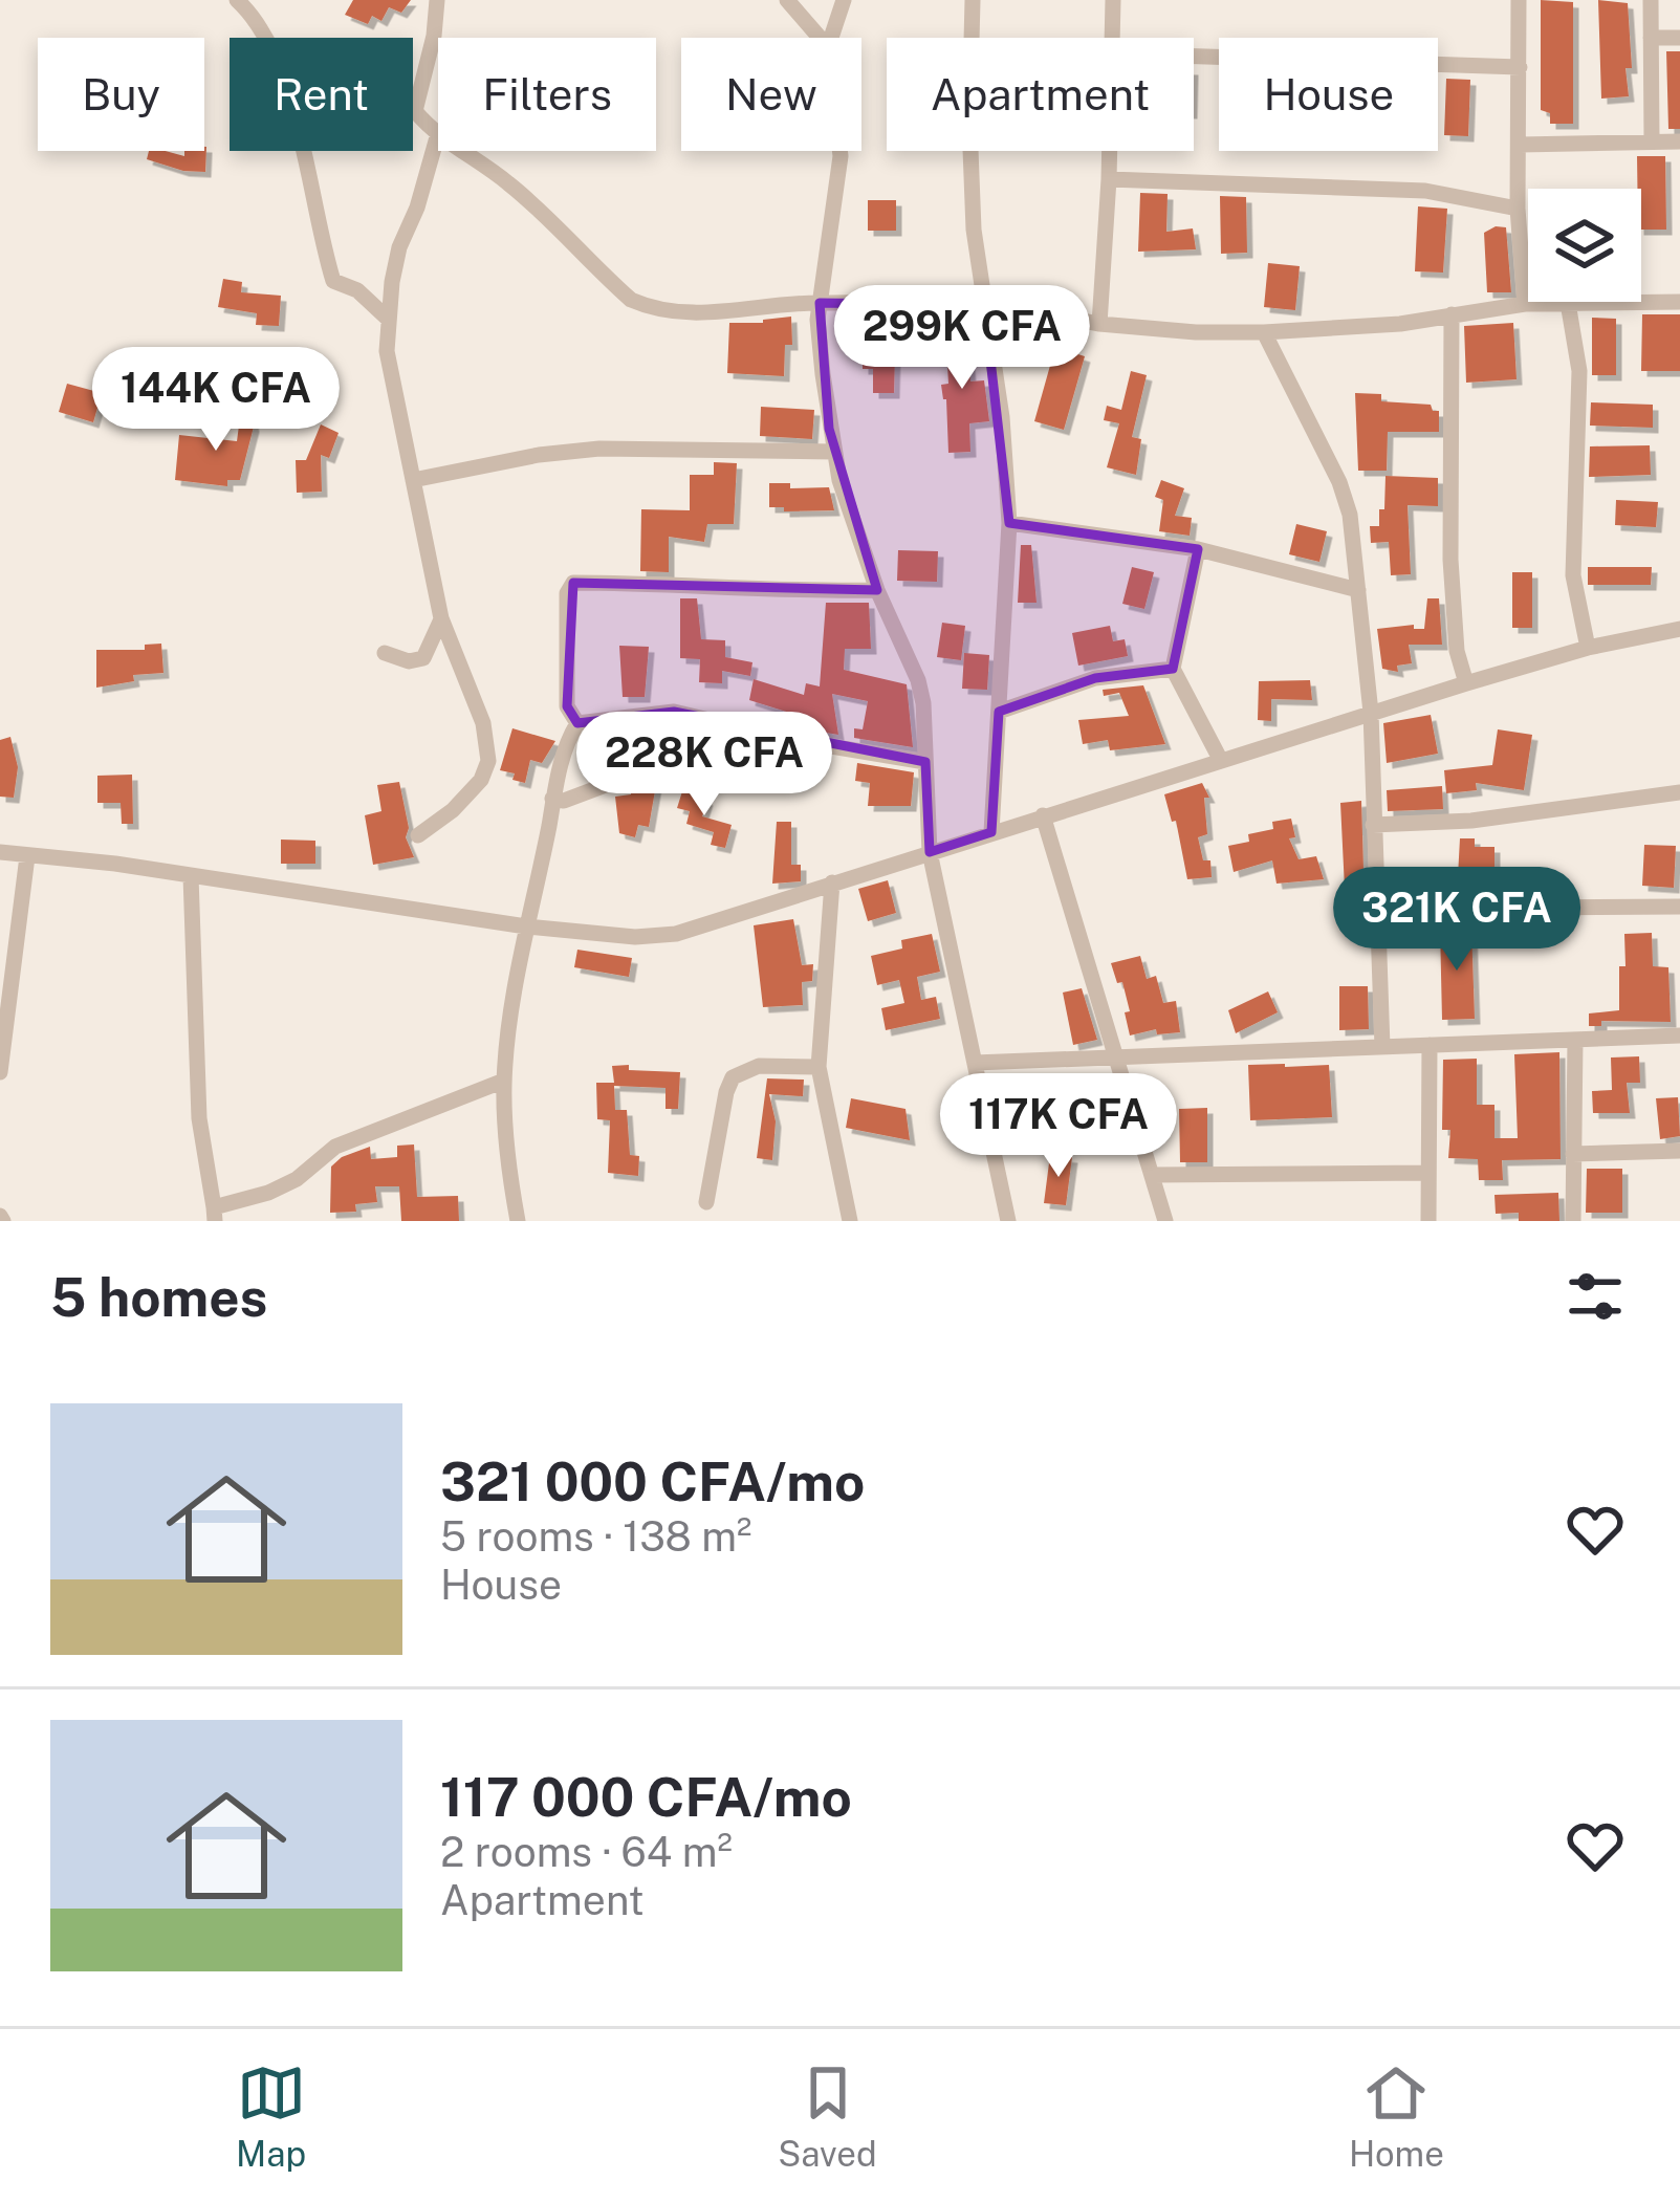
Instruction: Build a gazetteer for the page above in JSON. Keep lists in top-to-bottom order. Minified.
{"page":{"chip":["Buy","Rent","Filters","New","Apartment","House"],"price":["299K CFA","144K CFA","228K CFA","321K CFA","117K CFA"],"heading":"5 homes","list":[{"name":"321 000 CFA/mo","note":"5 rooms · 138 m² · House"},{"name":"117 000 CFA/mo","note":"2 rooms · 64 m² · Apartment"}],"tabs":["Map","Saved","Home"]}}
